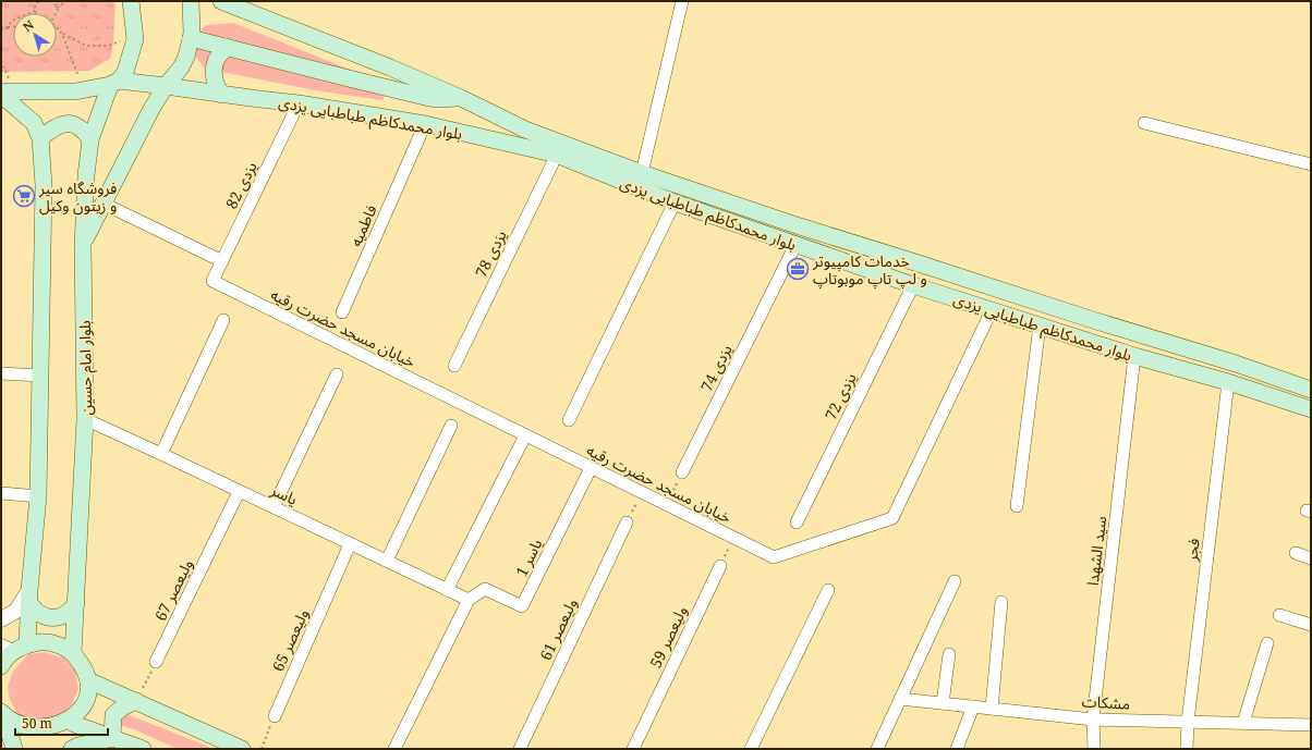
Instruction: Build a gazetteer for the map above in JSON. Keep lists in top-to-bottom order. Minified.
{"streets":{"main road":["بلوار محمدکاظم طباطبایی یزدی","بلوار امام حسین"],"street":["یزدی 82","فاطمیه","یزدی 78","خیابان مسجد حضرت رقیه","یزدی 74","یزدی 72","یاسر","فجر","سید الشهدا","یاسر 1","ولیعصر 67","ولیعصر 61","ولیعصر 59","ولیعصر 65","مشکات"]},"crossings":[["بلوار محمدکاظم طباطبایی یزدی","یزدی 82"],["بلوار محمدکاظم طباطبایی یزدی","فاطمیه"],["بلوار محمدکاظم طباطبایی یزدی","یزدی 78"],["بلوار محمدکاظم طباطبایی یزدی","خیابان مسجد حضرت رقیه"],["بلوار محمدکاظم طباطبایی یزدی","بلوار امام حسین"],["بلوار محمدکاظم طباطبایی یزدی","یزدی 74"],["بلوار محمدکاظم طباطبایی یزدی","یزدی 72"],["بلوار محمدکاظم طباطبایی یزدی","فجر"],["بلوار محمدکاظم طباطبایی یزدی","سید الشهدا"],["یزدی 82","خیابان مسجد حضرت رقیه"],["خیابان مسجد حضرت رقیه","یاسر 1"],["بلوار امام حسین","یاسر"],["یاسر","یاسر 1"],["یاسر","ولیعصر 67"],["یاسر","ولیعصر 65"],["فجر","مشکات"],["سید الشهدا","مشکات"]],"places":{"supermarket":["فروشگاه سیر و زیتون وکیل"],"office":["خدمات کامپیوتر و لپ تاپ موبوتاپ"]},"scale_bar":"50 m","north":"top left"}
